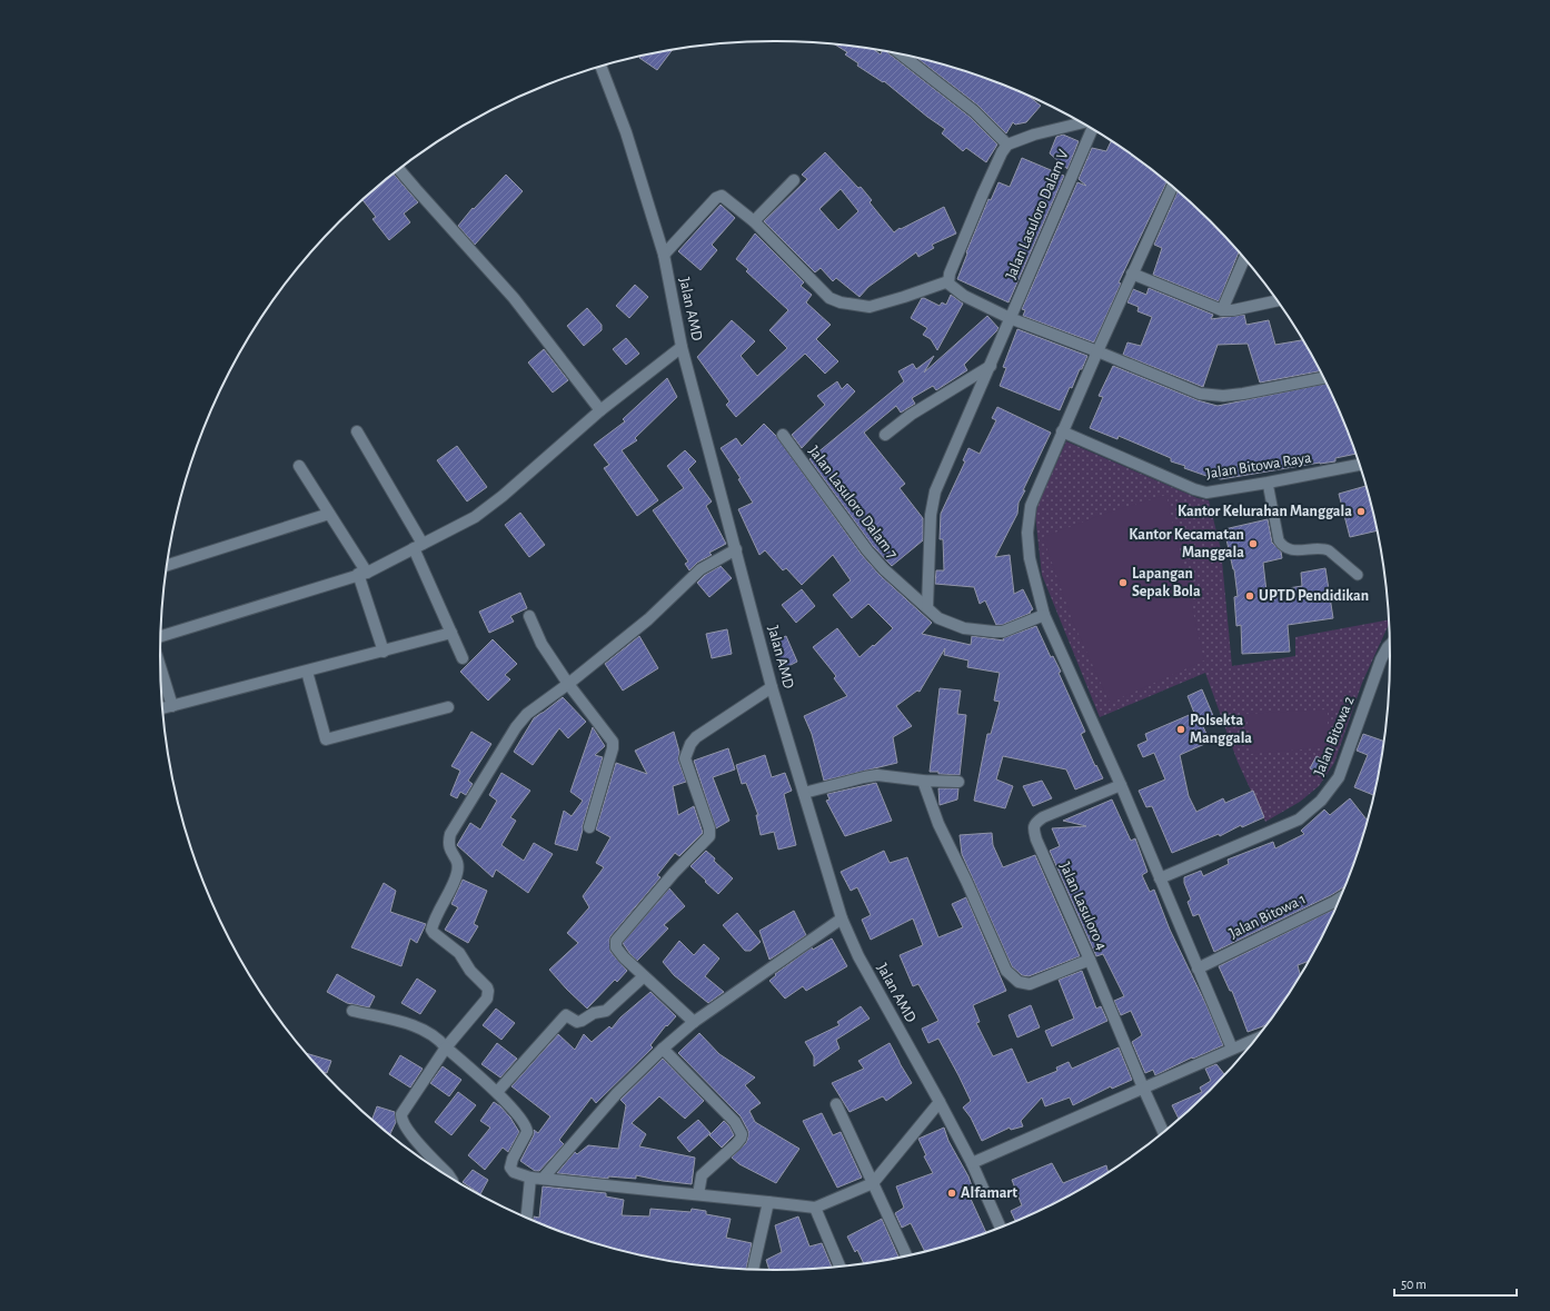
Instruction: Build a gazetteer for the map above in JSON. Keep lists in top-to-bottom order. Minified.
{"streets":{"street":["Jalan Lasuloro Dalam V","Jalan AMD","Jalan Bitowa Raya","Jalan Lasuloro Dalam 7","Jalan Bitowa 2","Jalan Lasuloro 4","Jalan Bitowa 1"]},"crossings":[["Jalan Lasuloro Dalam V","Jalan Lasuloro Dalam 7"]],"places":["Kantor Kelurahan Manggala","Kantor Kecamatan Manggala","Lapangan Sepak Bola","UPTD Pendidikan","Polsekta Manggala","Alfamart"],"scale_bar":"50 m"}
